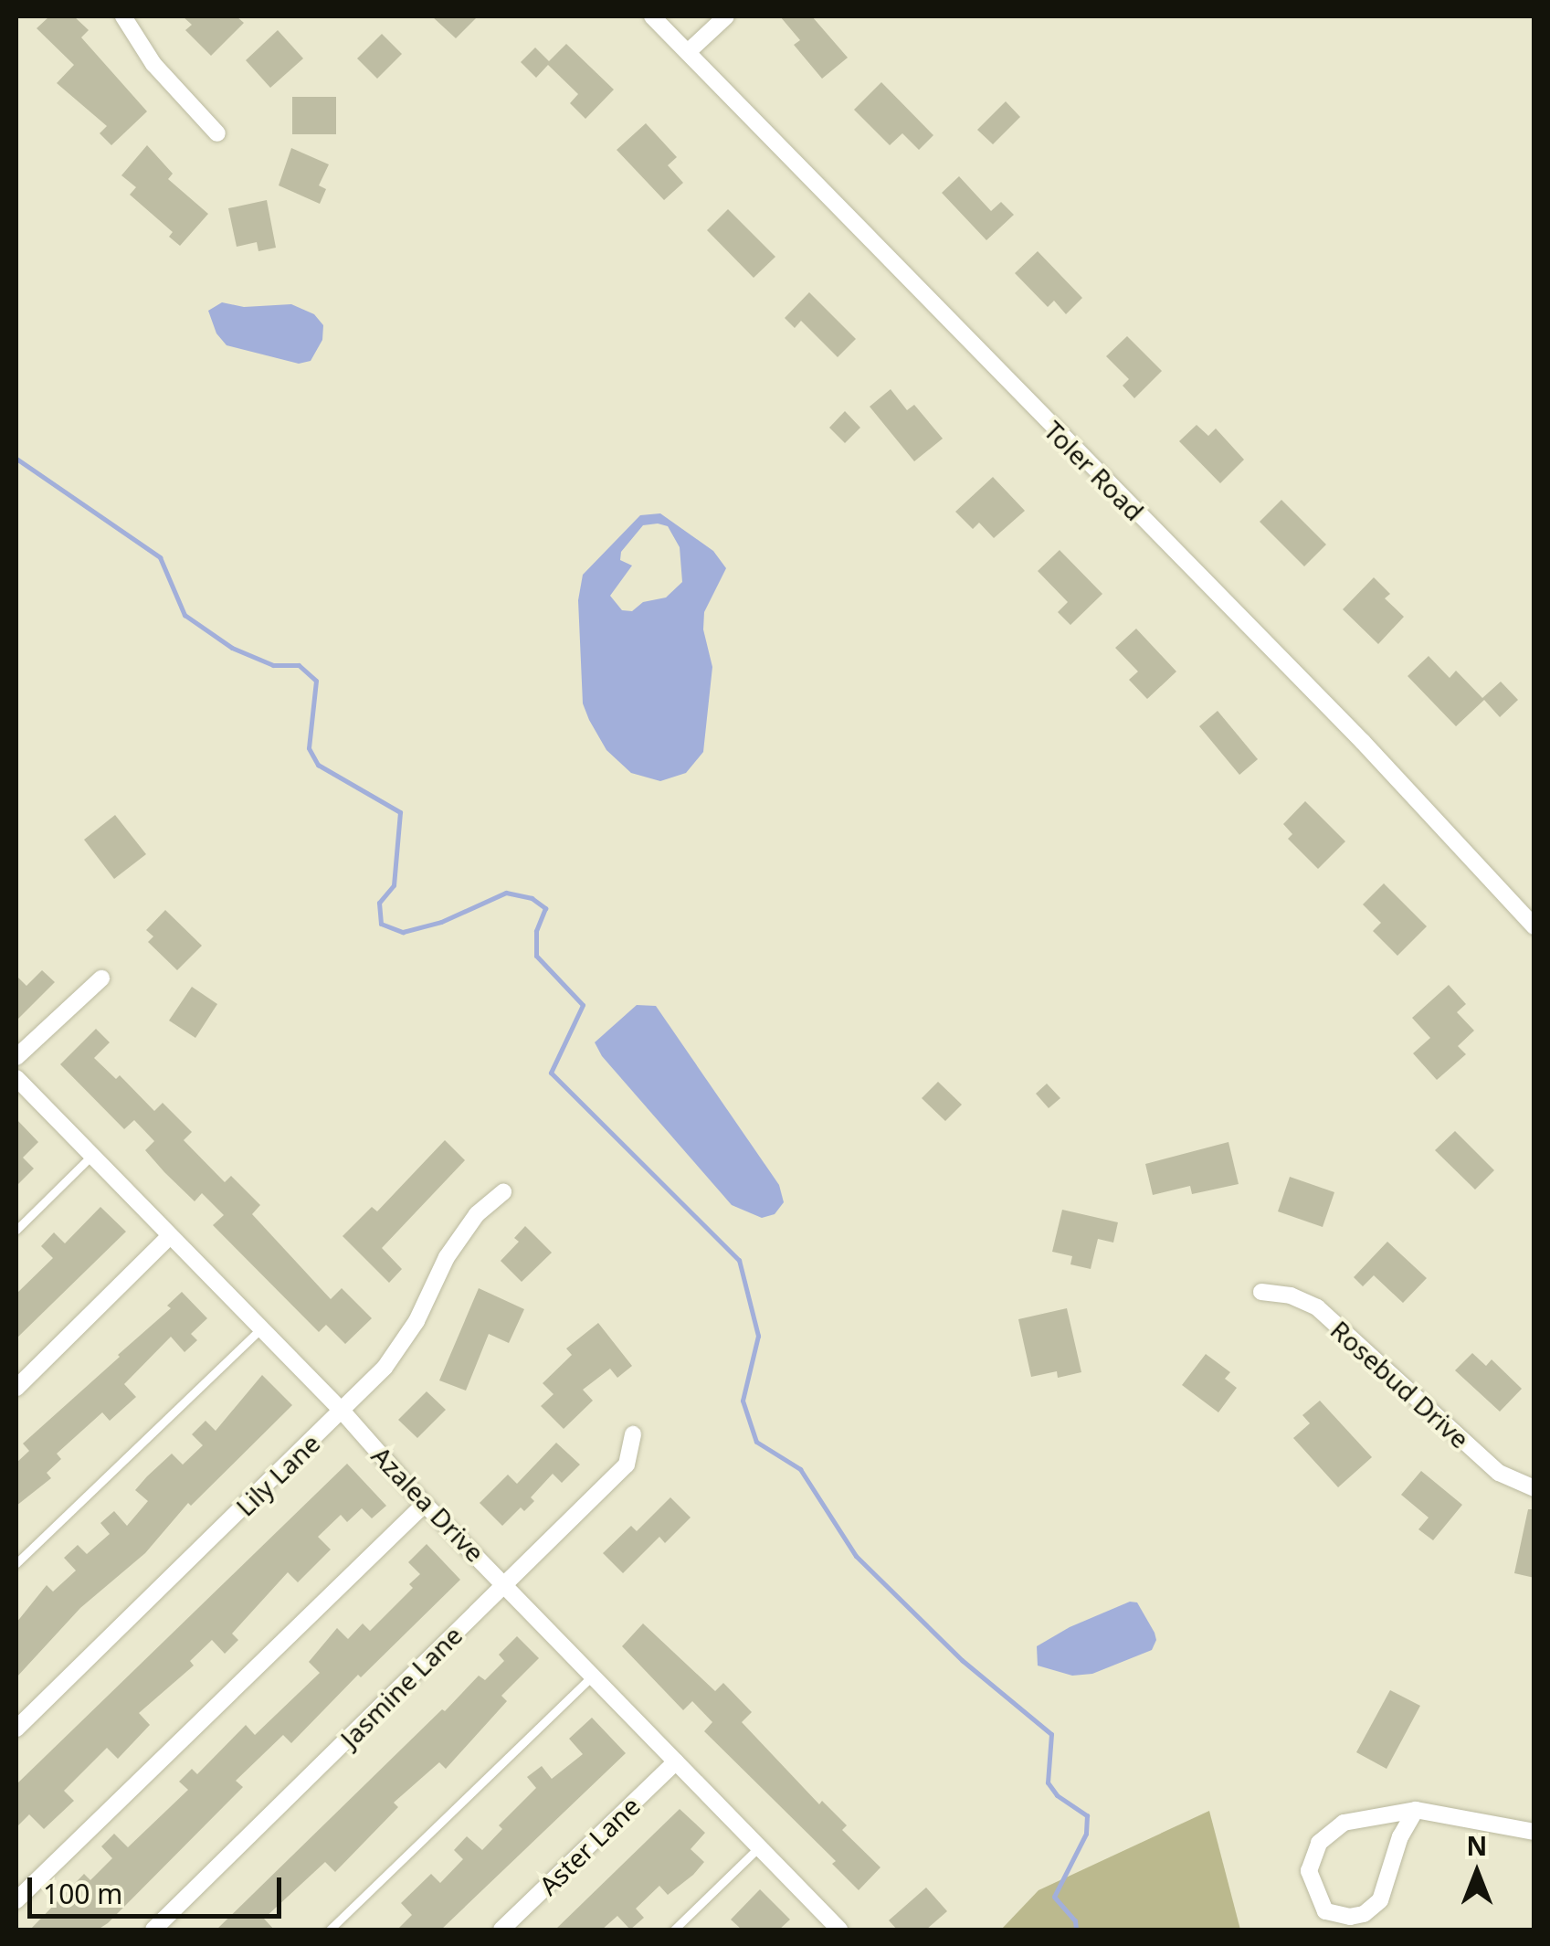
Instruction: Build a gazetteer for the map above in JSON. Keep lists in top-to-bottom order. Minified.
{"streets":{"street":["Toler Road","Rosebud Drive","Lily Lane","Azalea Drive","Jasmine Lane","Aster Lane"]},"crossings":[["Lily Lane","Azalea Drive"],["Azalea Drive","Jasmine Lane"],["Azalea Drive","Aster Lane"]],"scale_bar":"100 m","north":"top"}
